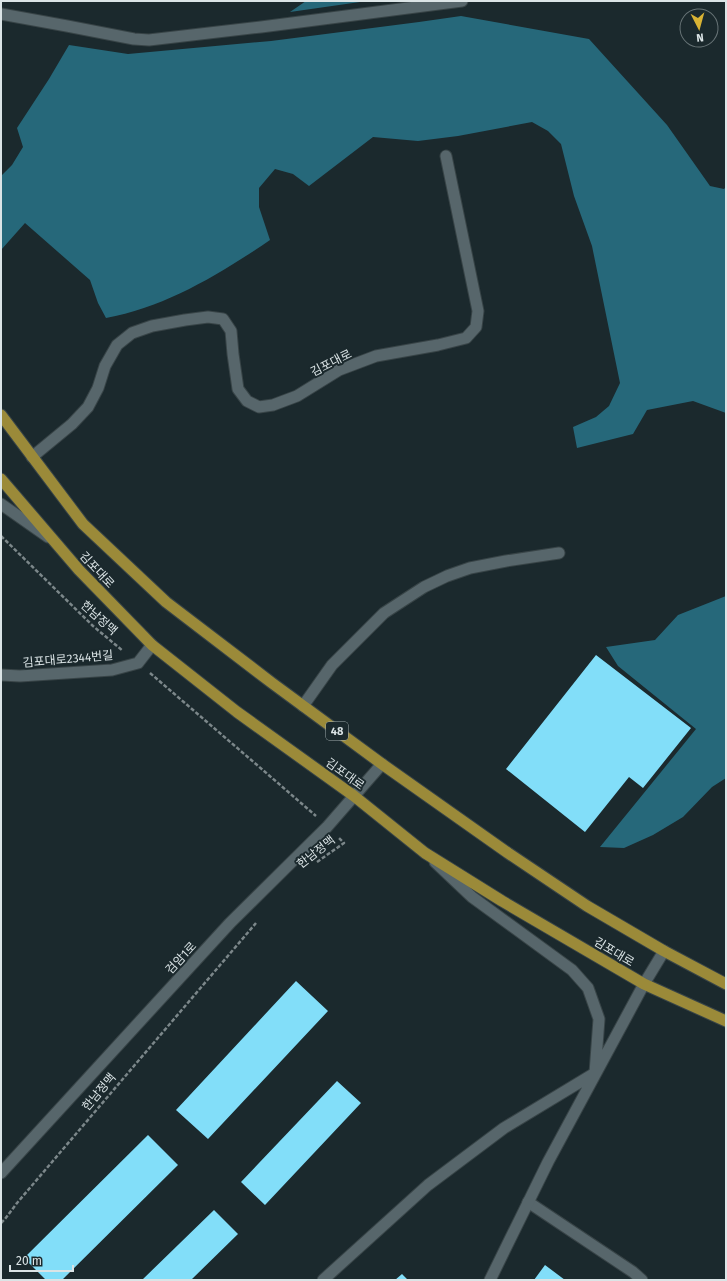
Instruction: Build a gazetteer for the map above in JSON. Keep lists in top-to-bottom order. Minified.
{"streets":{"main road":["김포대로","48"],"street":["김포대로2344번길","검암1로"],"path":["한남정맥"]},"crossings":[["김포대로","검암1로"],["한남정맥","김포대로2344번길"],["한남정맥","검암1로"]],"scale_bar":"20 m","north":"bottom"}
